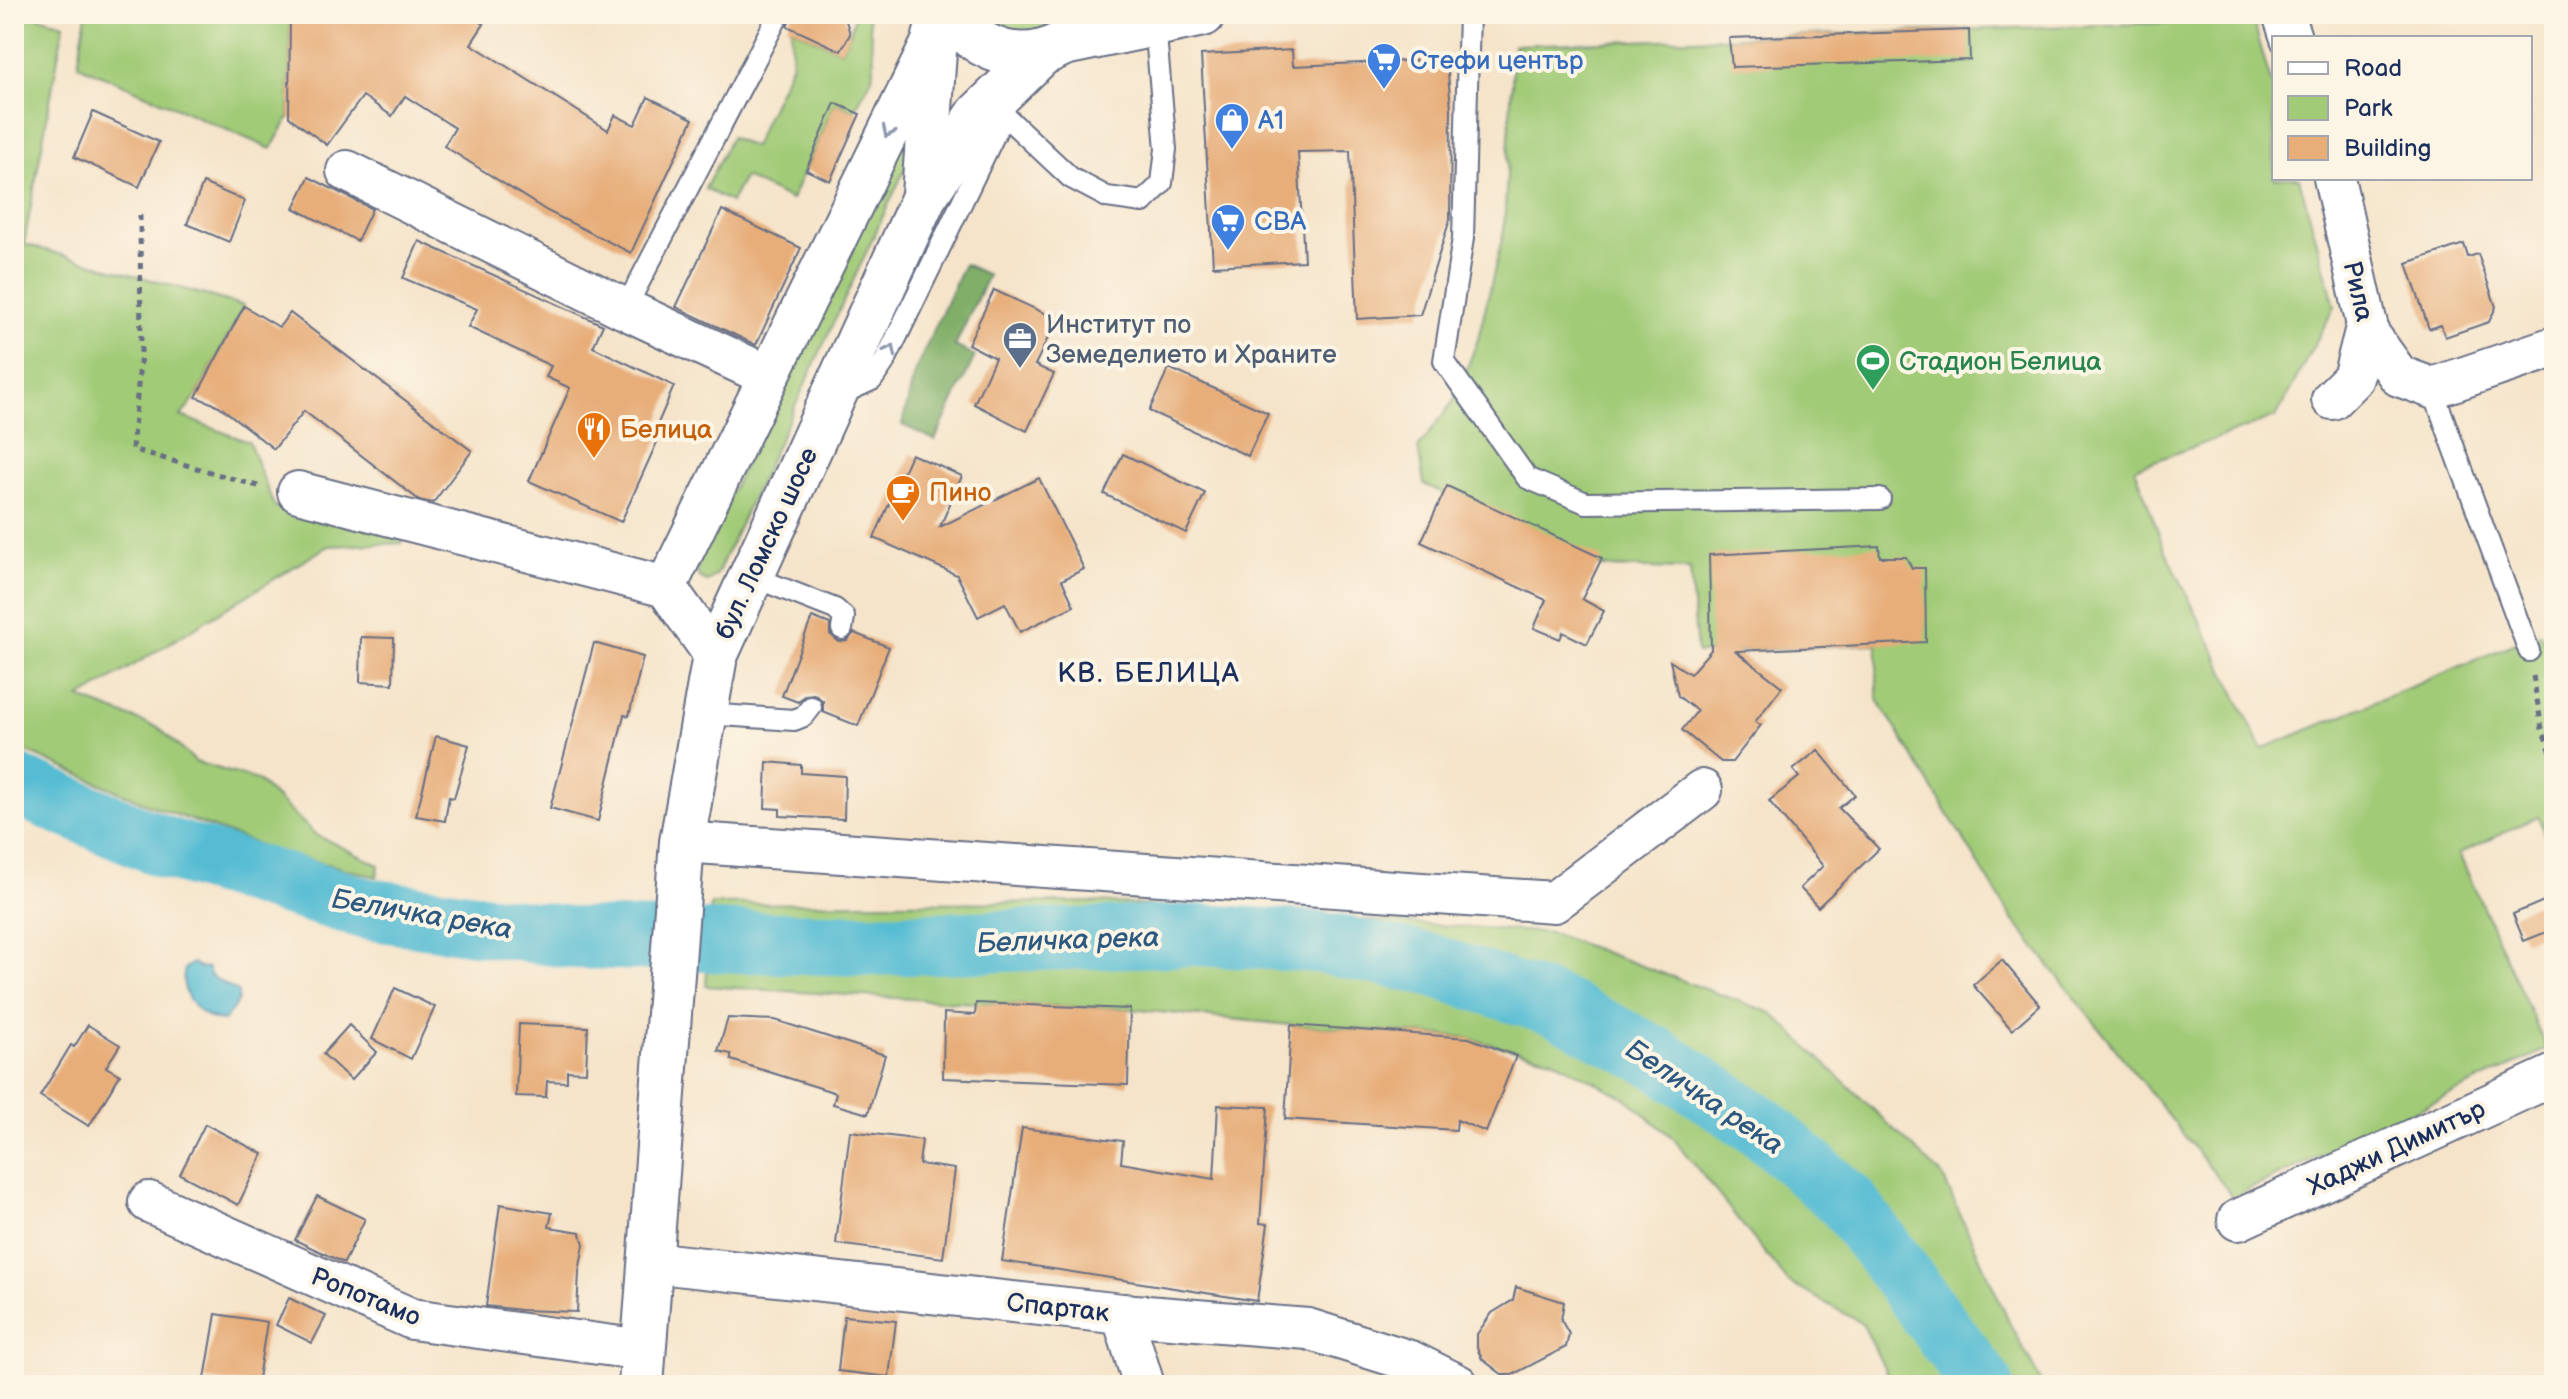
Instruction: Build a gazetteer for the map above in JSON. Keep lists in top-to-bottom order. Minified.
{"streets":{"main road":["бул. Ломско шосе"],"street":["Рила","Хаджи Димитър","Ропотамо","Спартак"]},"crossings":[["бул. Ломско шосе","Ропотамо"],["бул. Ломско шосе","Спартак"]],"districts":["КВ. БЕЛИЦА"],"water":["Беличка река"],"places":{"supermarket":["Стефи център","CBA"],"shop":["A1"],"office":["Институт по Земеделието и Храните"],"sports":["Стадион Белица"],"restaurant":["Белица"],"cafe":["Пино"]},"legend":["Road","Park","Building"]}
